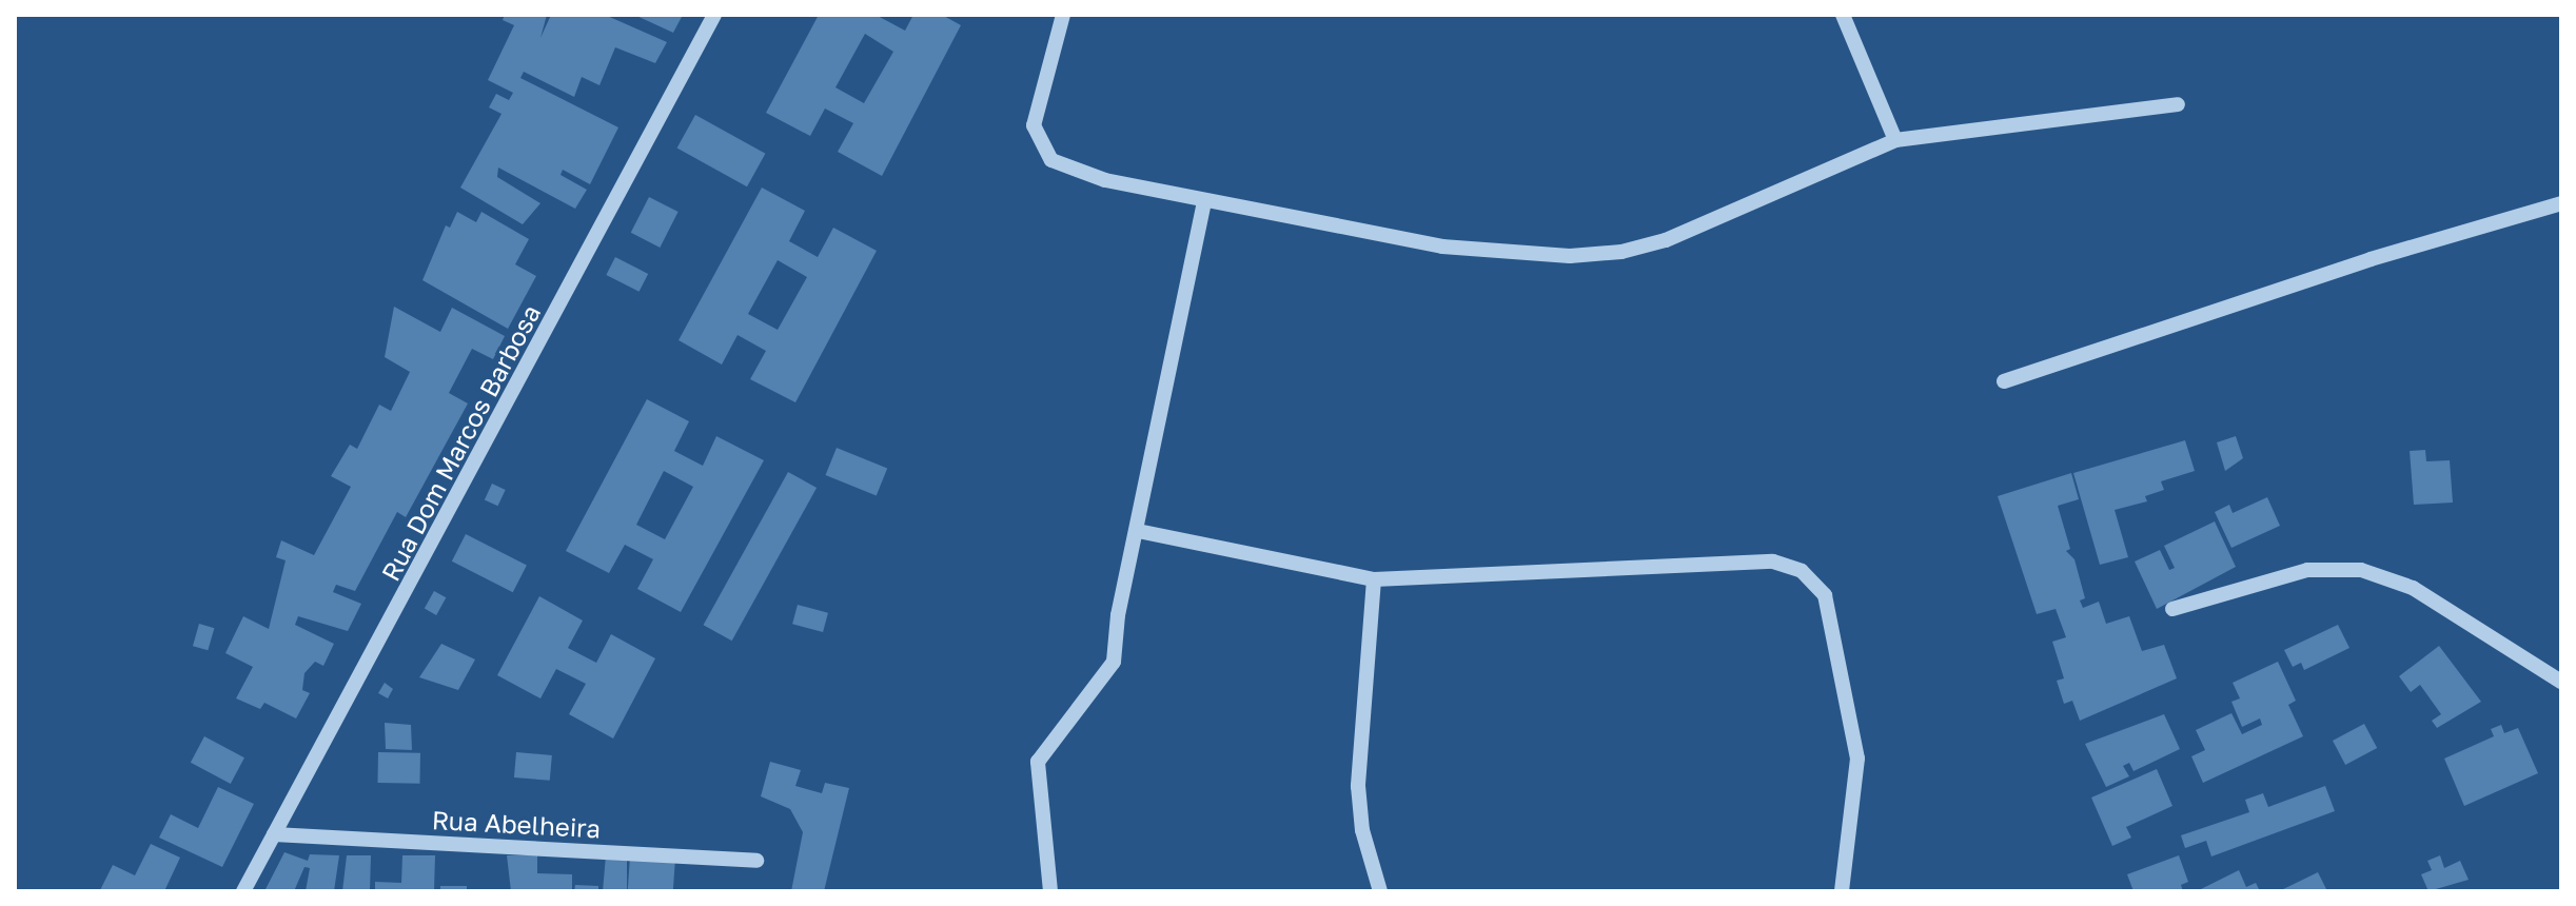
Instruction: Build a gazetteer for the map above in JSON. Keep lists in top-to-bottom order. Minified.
{"streets":{"street":["Rua Dom Marcos Barbosa","Rua Abelheira"]},"crossings":[["Rua Dom Marcos Barbosa","Rua Abelheira"]]}
